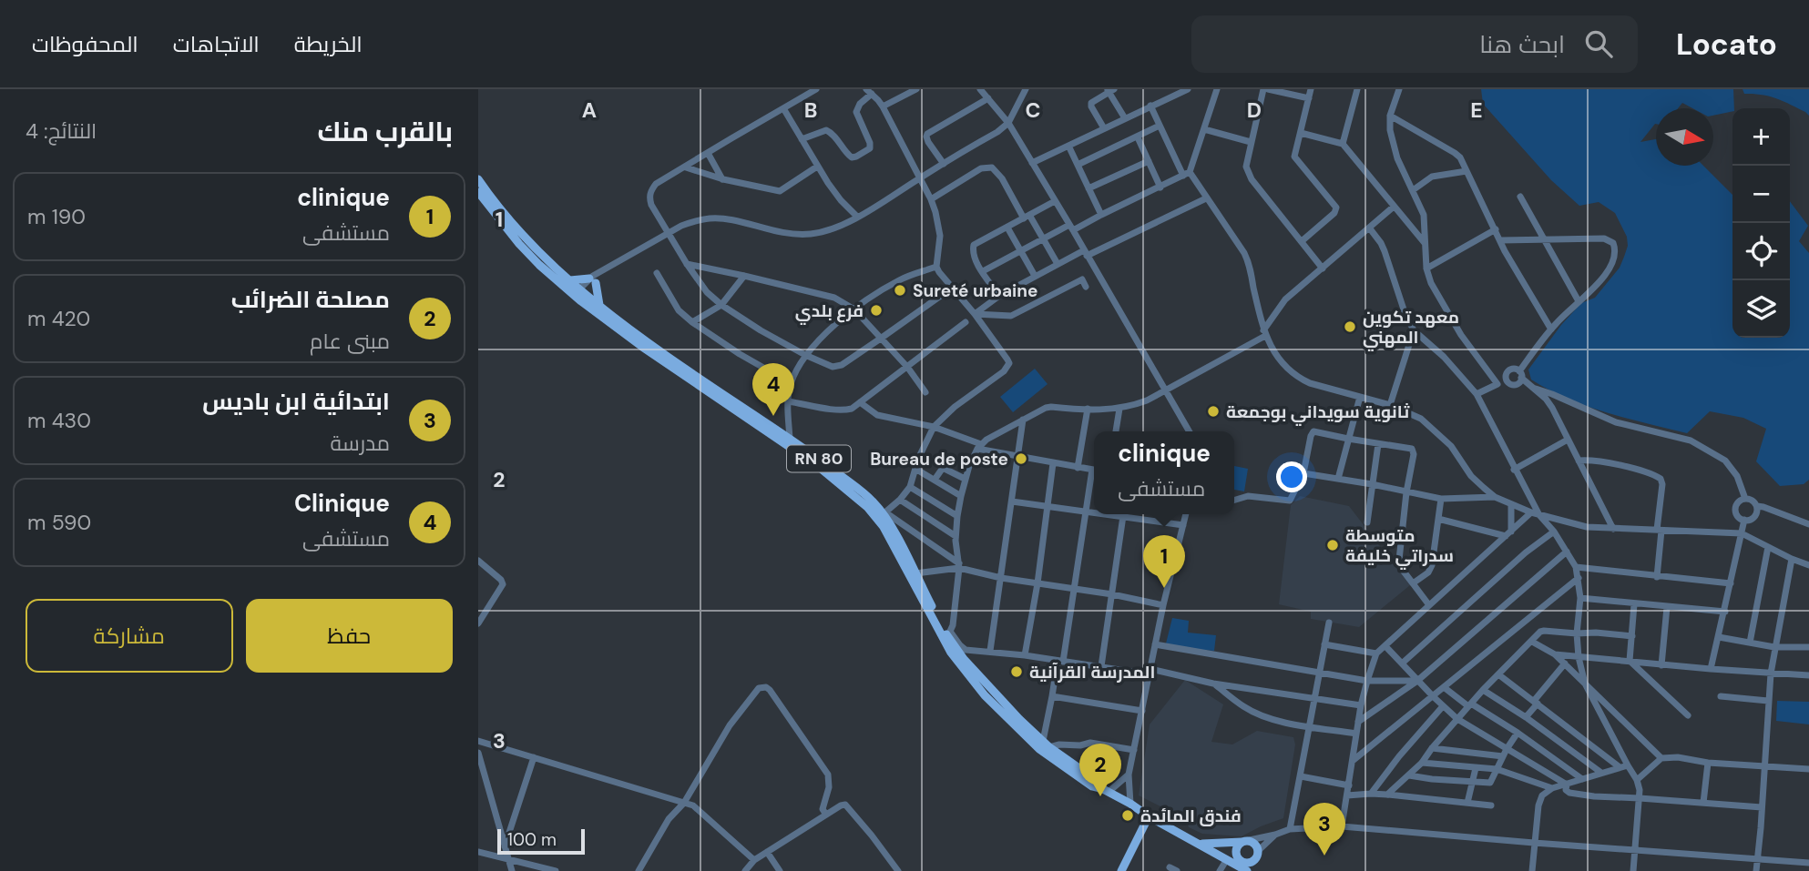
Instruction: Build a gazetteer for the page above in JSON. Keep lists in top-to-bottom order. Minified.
{"streets":{"main road":["RN 80"]},"places":["Sureté urbaine","فرع بلدي","معهد تكوين المهني","ثانوية سويداني بوجمعة","Bureau de poste","متوسطة سدراتي خليفة","المدرسة القرآنية","فندق المائدة"],"scale_bar":"100 m","north":"right","page":{"header":"Locato","search":"ابحث هنا","nav":["الخريطة","الاتجاهات","المحفوظات"],"heading":["بالقرب منك","النتائج: 4"],"map_buttons":["+","−"],"list":[{"mark":"1","name":"clinique","note":"مستشفى","value":"190 m"},{"mark":"2","name":"مصلحة الضرائب","note":"مبنى عام","value":"420 m"},{"mark":"3","name":"ابتدائية ابن باديس","note":"مدرسة","value":"430 m"},{"mark":"4","name":"Clinique","note":"مستشفى","value":"590 m"}],"pins":["4","1","2","3"],"popup":["clinique","مستشفى"],"buttons":["حفظ","مشاركة"],"scale":"100 m"},"grid":{"columns":["A","B","C","D","E"],"rows":["1","2","3"]}}
